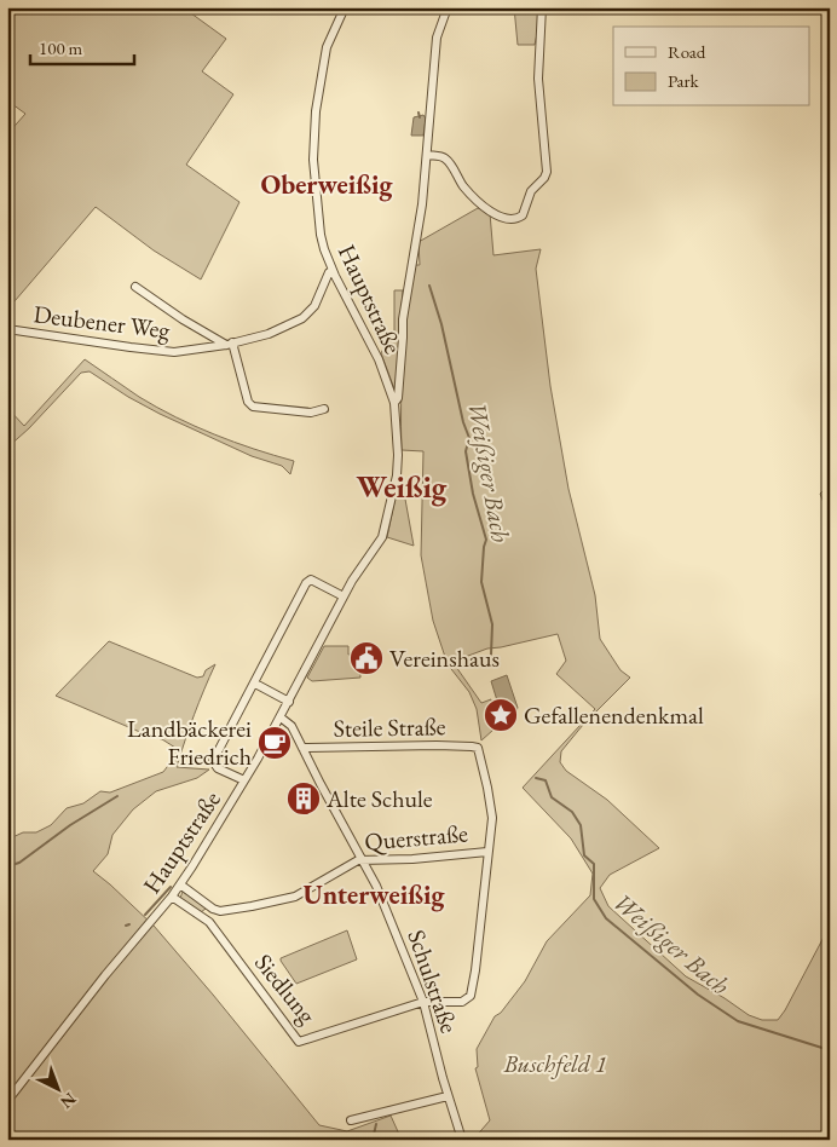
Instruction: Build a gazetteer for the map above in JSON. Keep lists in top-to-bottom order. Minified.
{"streets":{"street":["Hauptstraße","Deubener Weg","Steile Straße","Querstraße","Schulstraße","Siedlung"]},"crossings":[["Hauptstraße","Deubener Weg"],["Hauptstraße","Schulstraße"],["Hauptstraße","Siedlung"],["Steile Straße","Querstraße"],["Steile Straße","Schulstraße"],["Querstraße","Schulstraße"],["Schulstraße","Siedlung"]],"districts":["Oberweißig","Weißig","Unterweißig"],"water":["Weißiger Bach"],"parks":["Buschfeld 1"],"places":{"public building":["Vereinshaus"],"place":["Gefallenendenkmal"],"cafe":["Landbäckerei Friedrich"],"building":["Alte Schule"]},"legend":["Road","Park"],"scale_bar":"100 m","north":"bottom right"}
